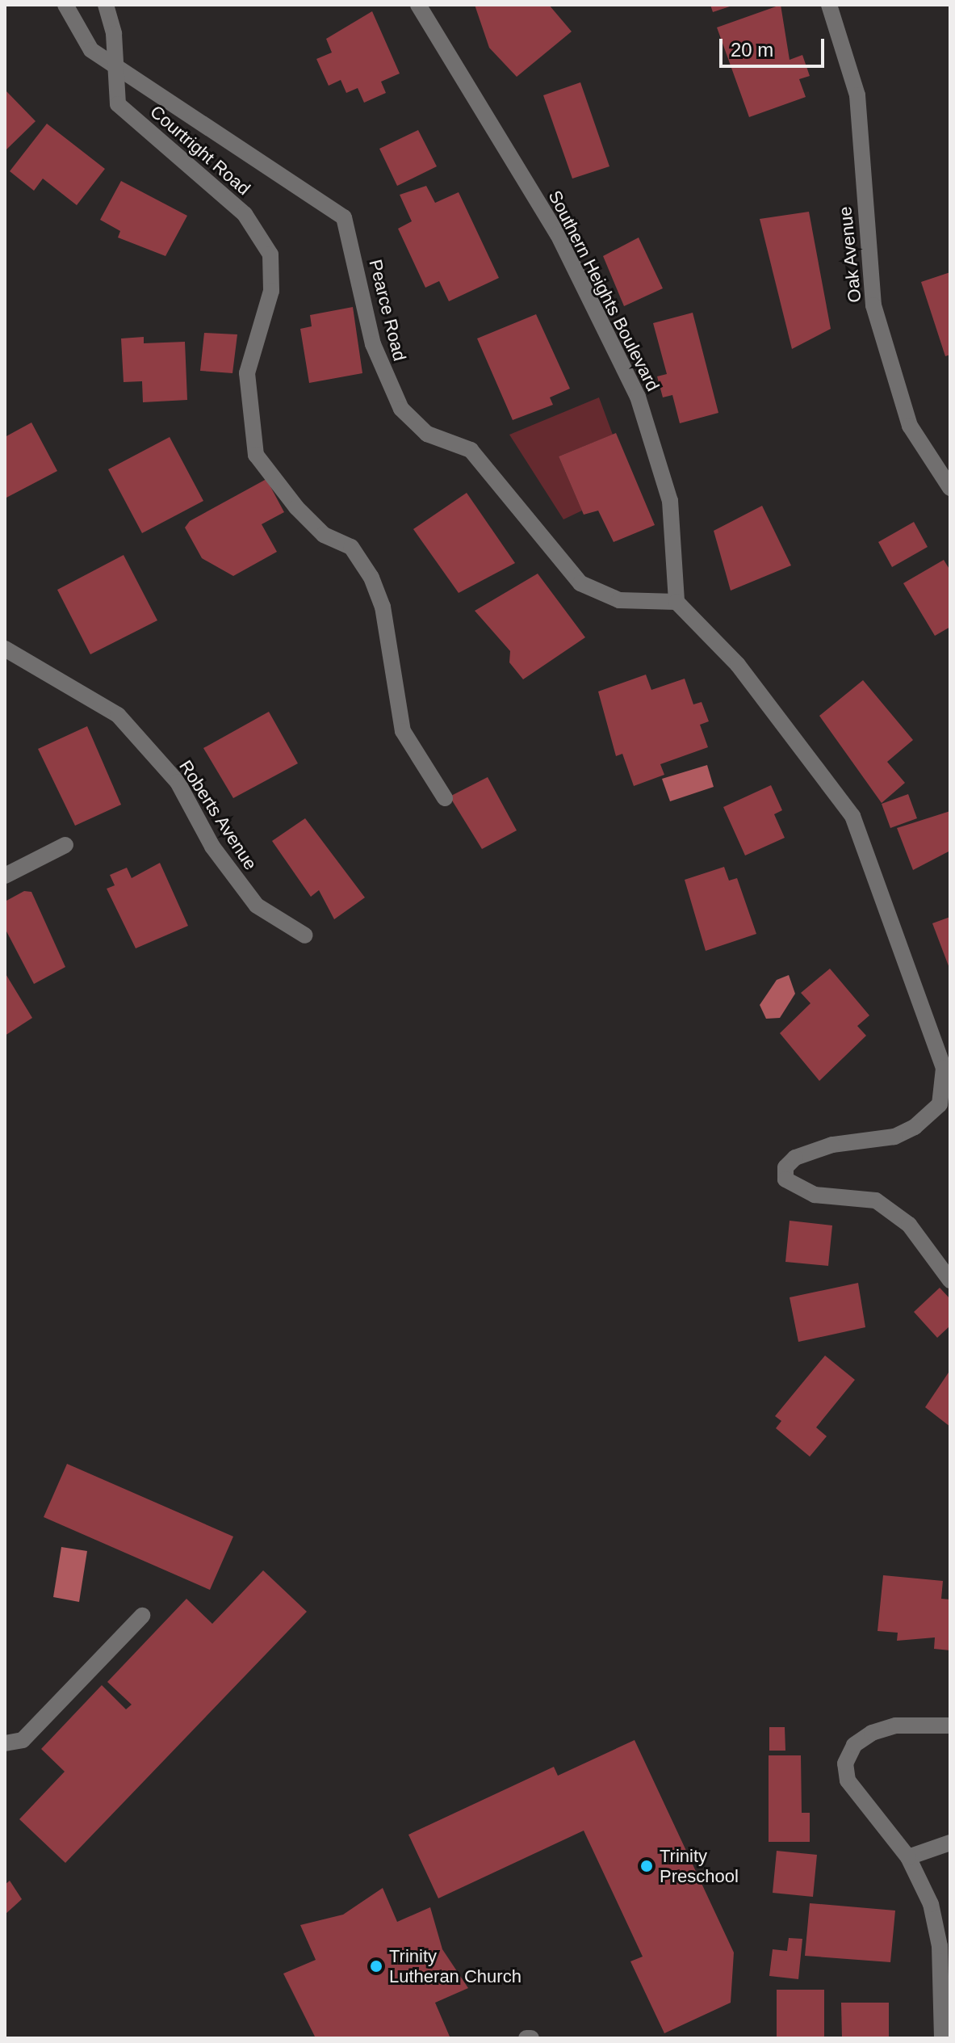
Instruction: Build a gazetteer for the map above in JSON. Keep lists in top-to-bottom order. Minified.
{"streets":{"street":["Courtright Road","Oak Avenue","Southern Heights Boulevard","Pearce Road","Roberts Avenue"]},"crossings":[["Courtright Road","Pearce Road"],["Southern Heights Boulevard","Pearce Road"]],"places":["Trinity Preschool","Trinity Lutheran Church"],"scale_bar":"20 m"}
